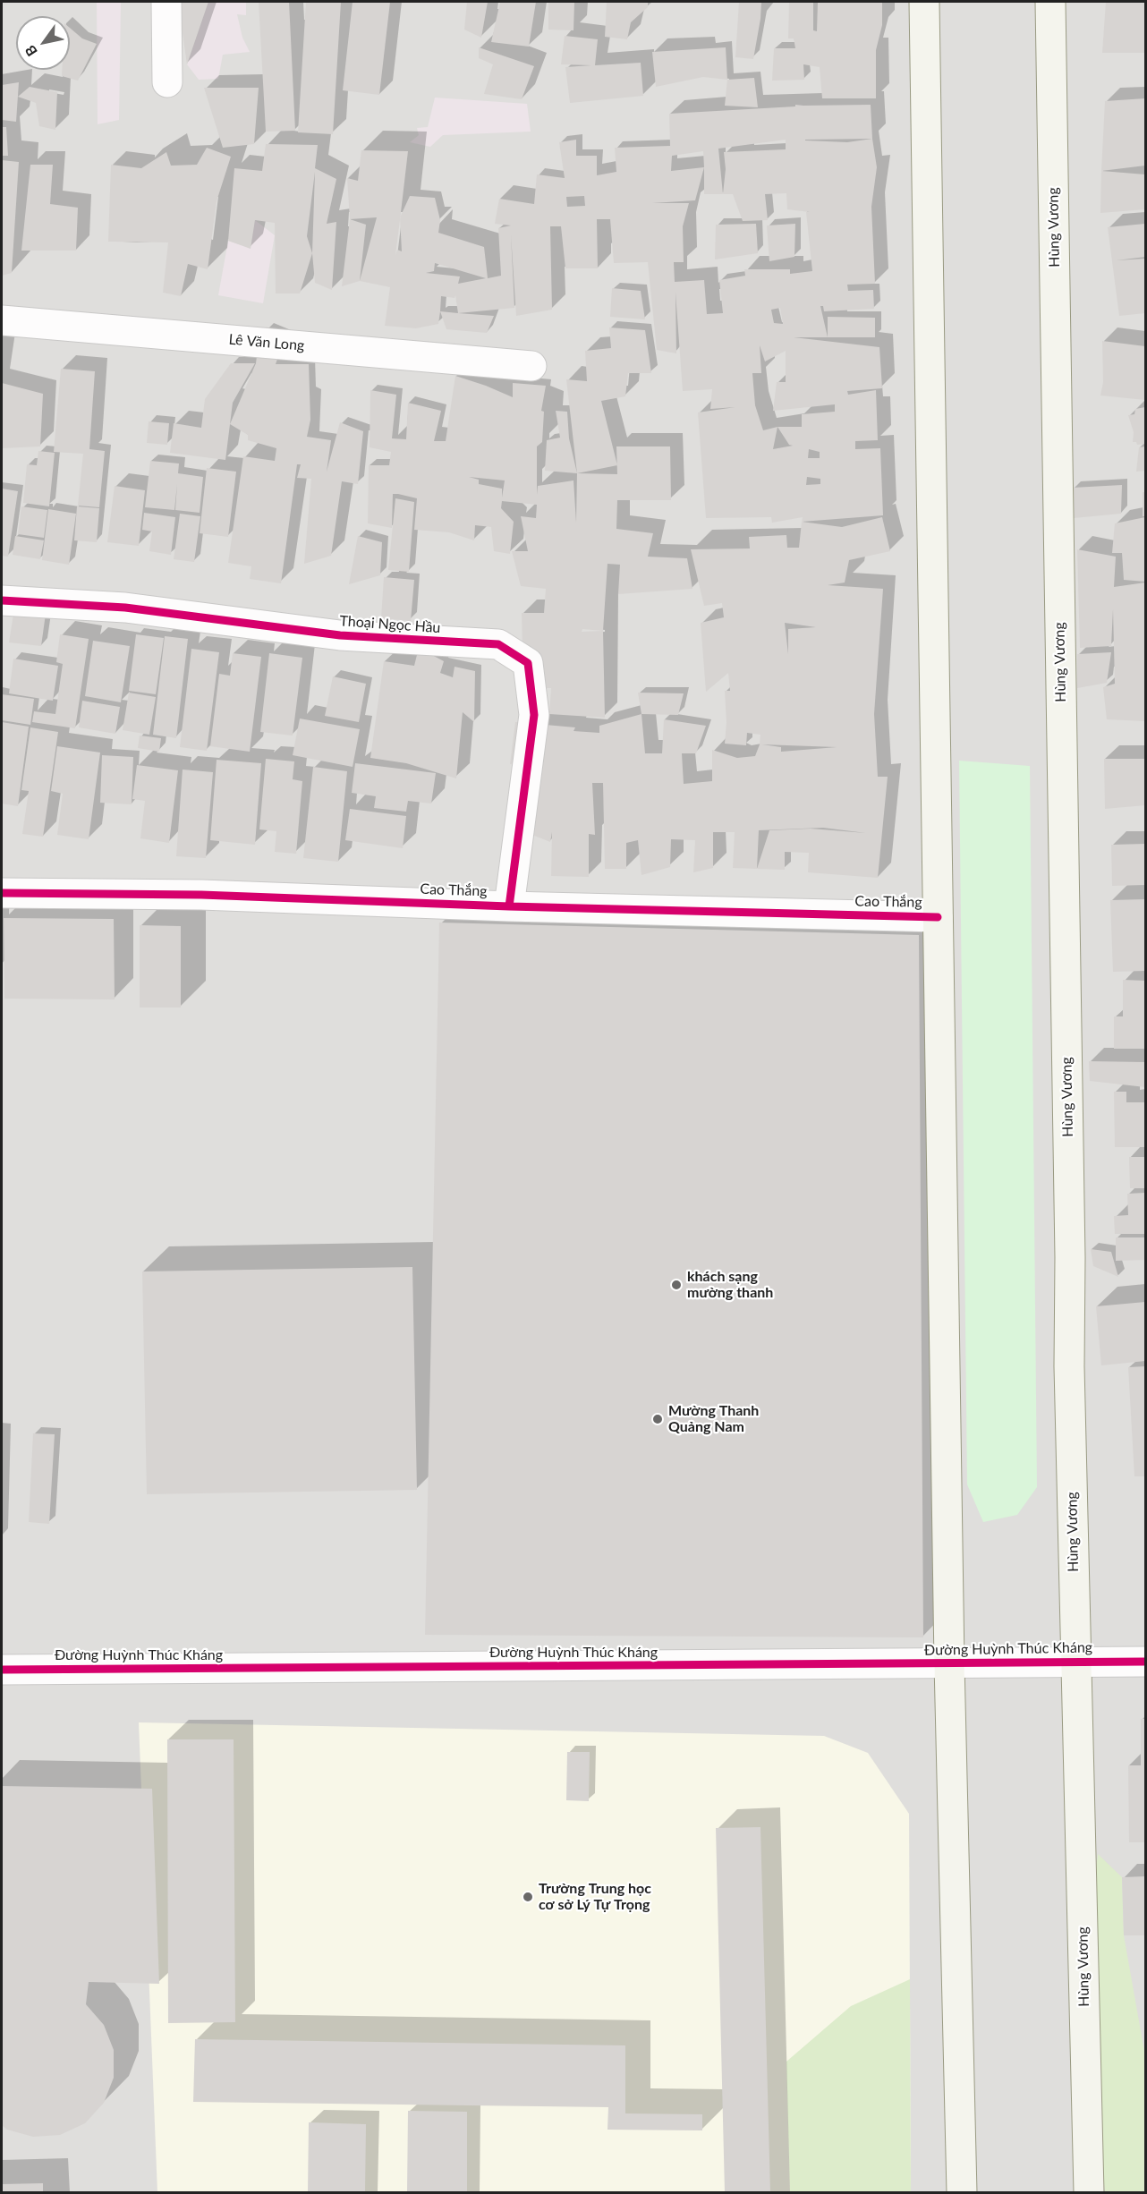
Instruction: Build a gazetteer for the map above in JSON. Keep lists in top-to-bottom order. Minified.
{"streets":{"main road":["Hùng Vương"],"street":["Lê Văn Long","Thoại Ngọc Hầu","Cao Thắng","Đường Huỳnh Thúc Kháng"]},"crossings":[["Hùng Vương","Đường Huỳnh Thúc Kháng"],["Thoại Ngọc Hầu","Cao Thắng"]],"places":["khách sạng mường thanh","Mường Thanh Quảng Nam","Trường Trung học cơ sở Lý Tự Trọng"],"north":"bottom left"}
